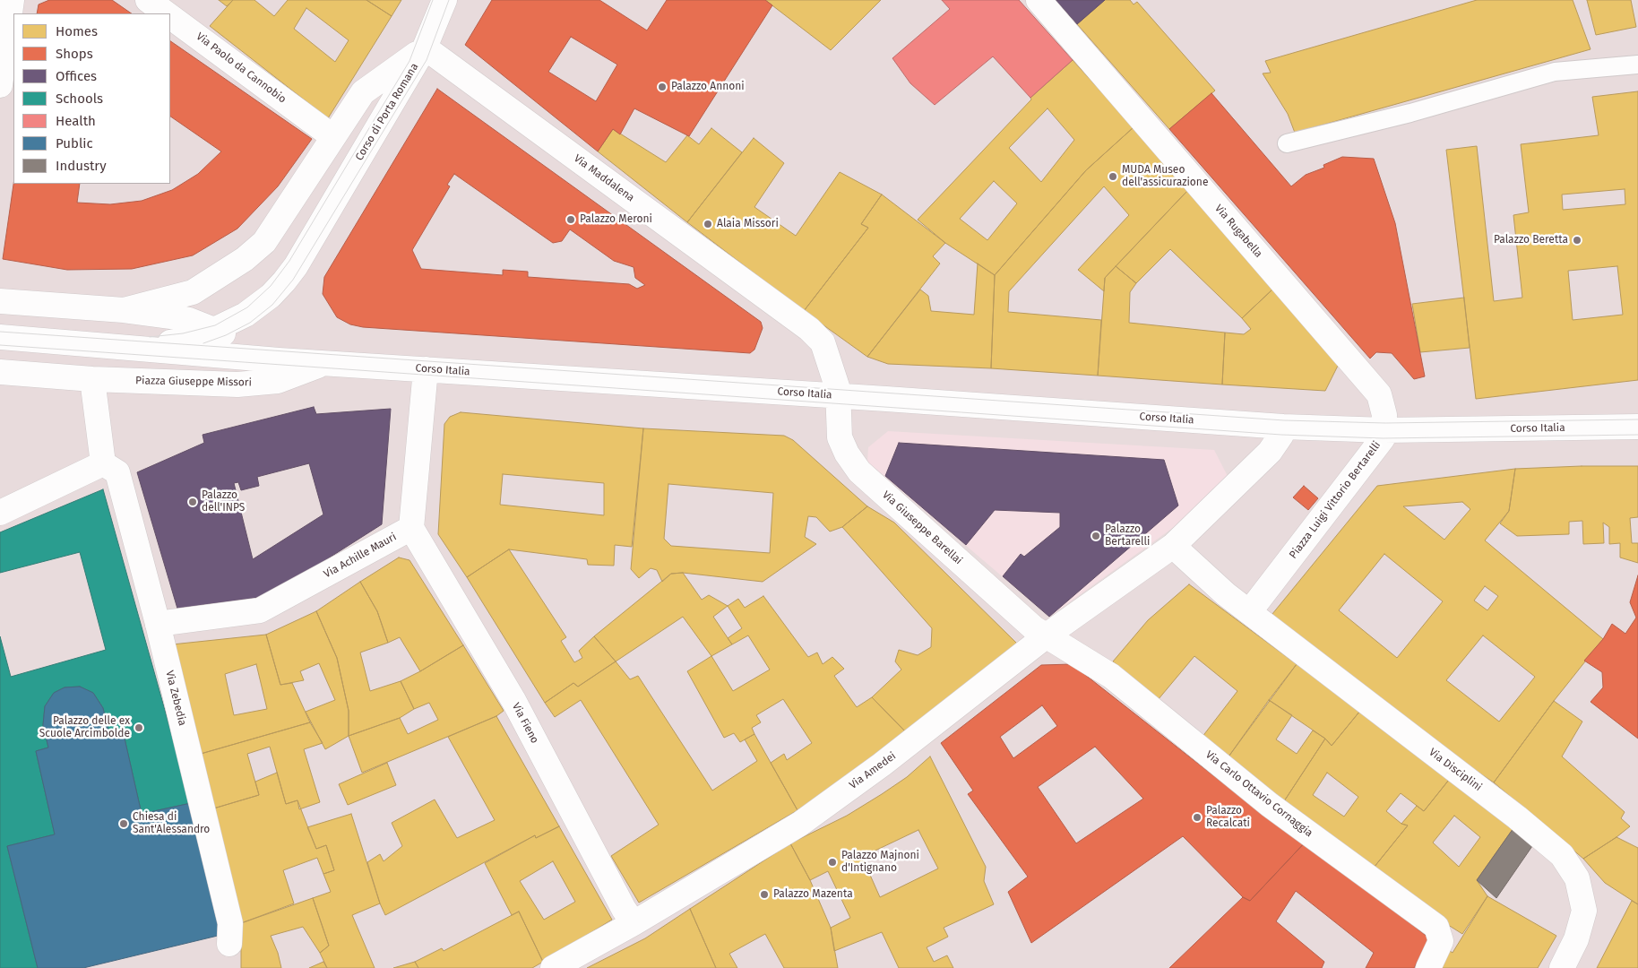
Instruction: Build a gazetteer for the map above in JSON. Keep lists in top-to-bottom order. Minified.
{"streets":{"street":["Via Paolo da Cannobio","Corso di Porta Romana","Via Maddalena","Via Rugabella","Corso Italia","Piazza Giuseppe Missori","Piazza Luigi Vittorio Bertarelli","Via Giuseppe Barellai","Via Achille Mauri","Via Zebedia","Via Fieno","Via Disciplini","Via Amedei","Via Carlo Ottavio Cornaggia"]},"crossings":[["Via Paolo da Cannobio","Corso di Porta Romana"],["Corso di Porta Romana","Via Maddalena"],["Via Maddalena","Corso Italia"],["Via Maddalena","Via Giuseppe Barellai"],["Via Rugabella","Corso Italia"],["Via Rugabella","Piazza Luigi Vittorio Bertarelli"],["Corso Italia","Piazza Giuseppe Missori"],["Corso Italia","Piazza Luigi Vittorio Bertarelli"],["Corso Italia","Via Giuseppe Barellai"],["Piazza Luigi Vittorio Bertarelli","Via Disciplini"],["Via Giuseppe Barellai","Via Amedei"],["Via Giuseppe Barellai","Via Carlo Ottavio Cornaggia"],["Via Achille Mauri","Via Zebedia"],["Via Achille Mauri","Via Fieno"],["Via Fieno","Via Amedei"],["Via Amedei","Via Carlo Ottavio Cornaggia"]],"places":["Palazzo Annoni","MUDA Museo dell'assicurazione","Palazzo Meroni","Alaia Missori","Palazzo Beretta","Palazzo dell'INPS","Palazzo Bertarelli","Palazzo delle ex Scuole Arcimbolde","Palazzo Recalcati","Chiesa di Sant'Alessandro","Palazzo Majnoni d'Intignano","Palazzo Mazenta"],"legend":["Homes","Shops","Offices","Schools","Health","Public","Industry"]}
